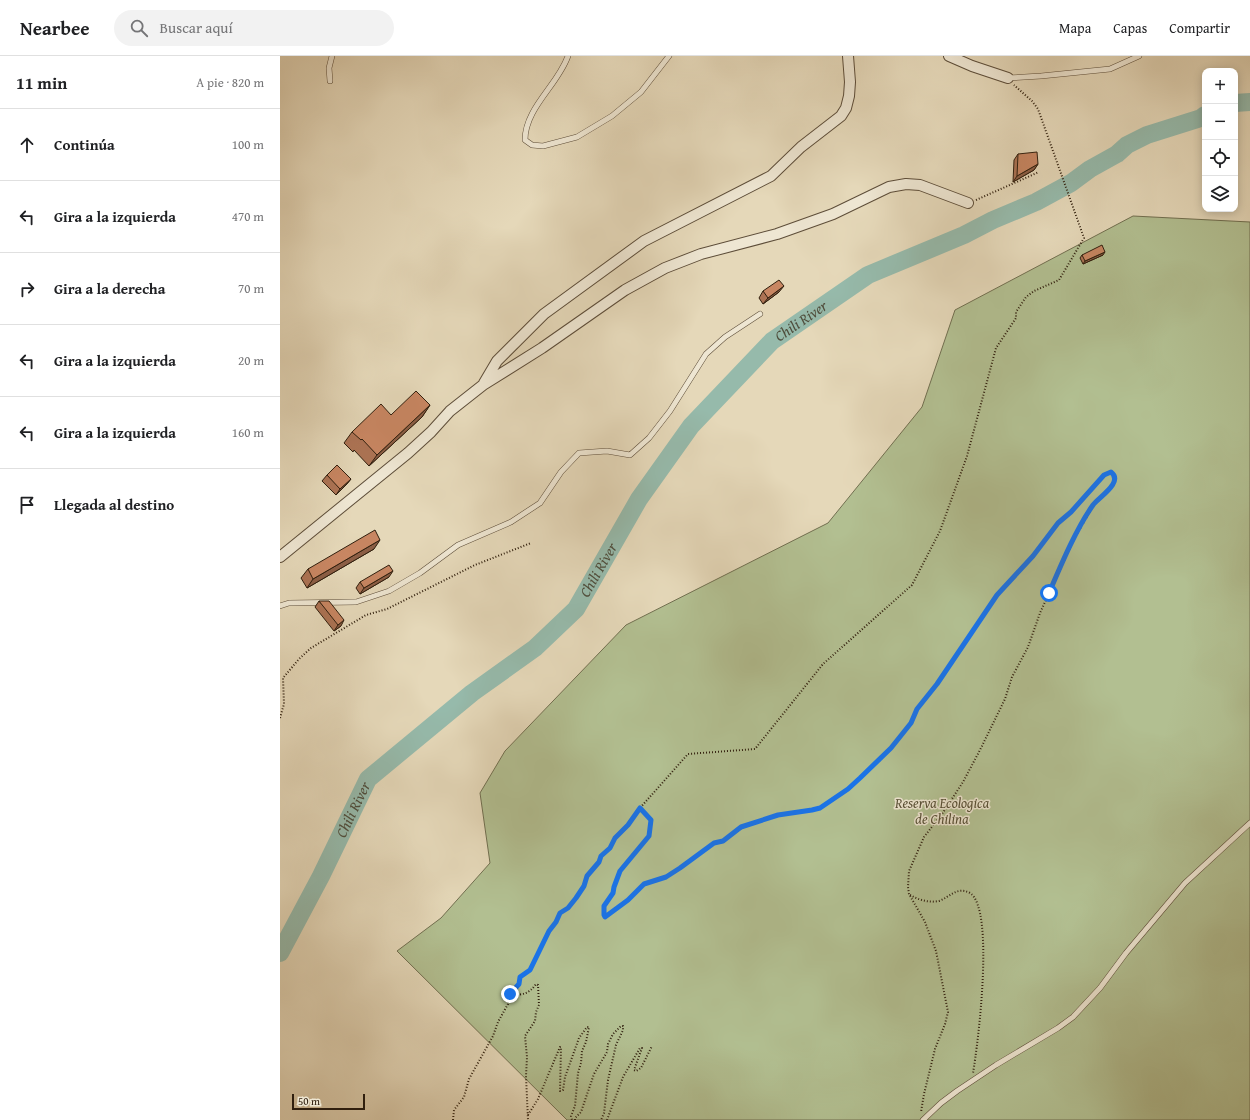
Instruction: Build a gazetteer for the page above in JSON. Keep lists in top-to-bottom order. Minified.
{"water":["Chili River"],"parks":["Reserva Ecologica de Chilina"],"scale_bar":"50 m","page":{"header":"Nearbee","search":"Buscar aquí","nav":["Mapa","Capas","Compartir"],"heading":["11 min","A pie · 820 m"],"map_buttons":["+","−"],"list":[["Continúa","100 m"],["Gira a la izquierda","470 m"],["Gira a la derecha","70 m"],["Gira a la izquierda","20 m"],["Gira a la izquierda","160 m"],"Llegada al destino"],"scale":"50 m"}}
